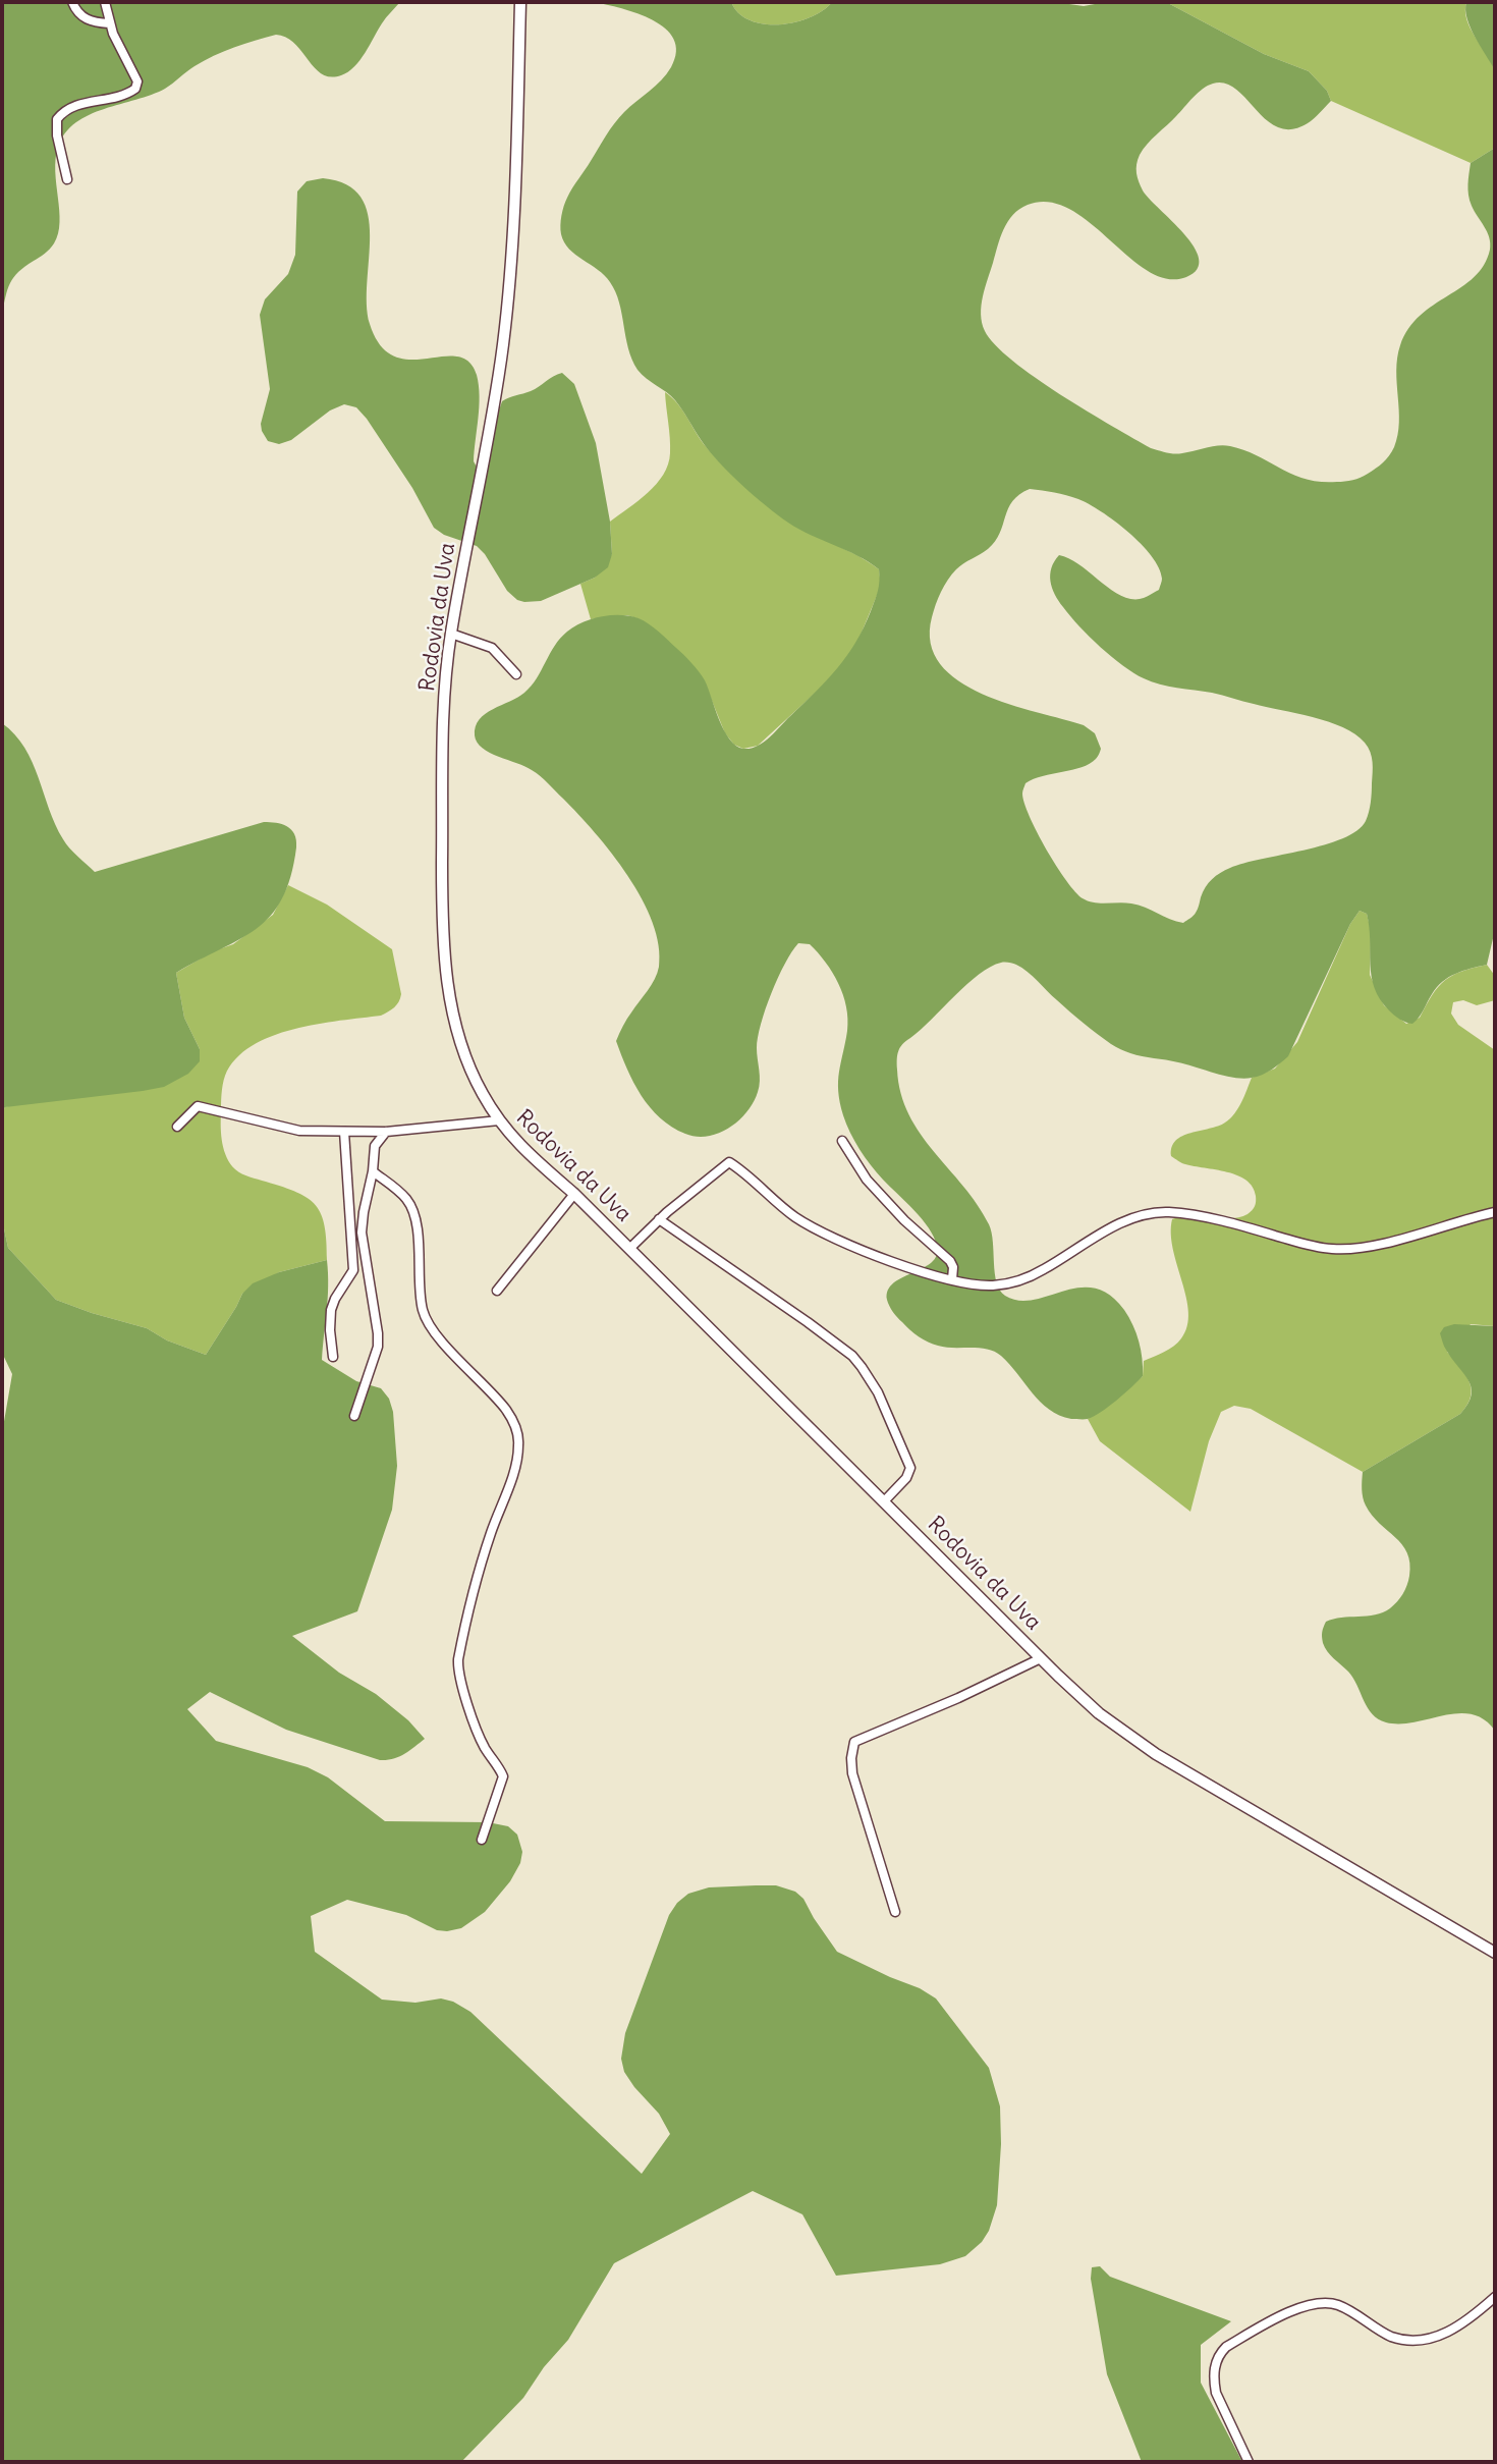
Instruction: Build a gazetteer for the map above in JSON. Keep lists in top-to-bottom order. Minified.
{"streets":{"street":["Rodovia da Uva"]}}
